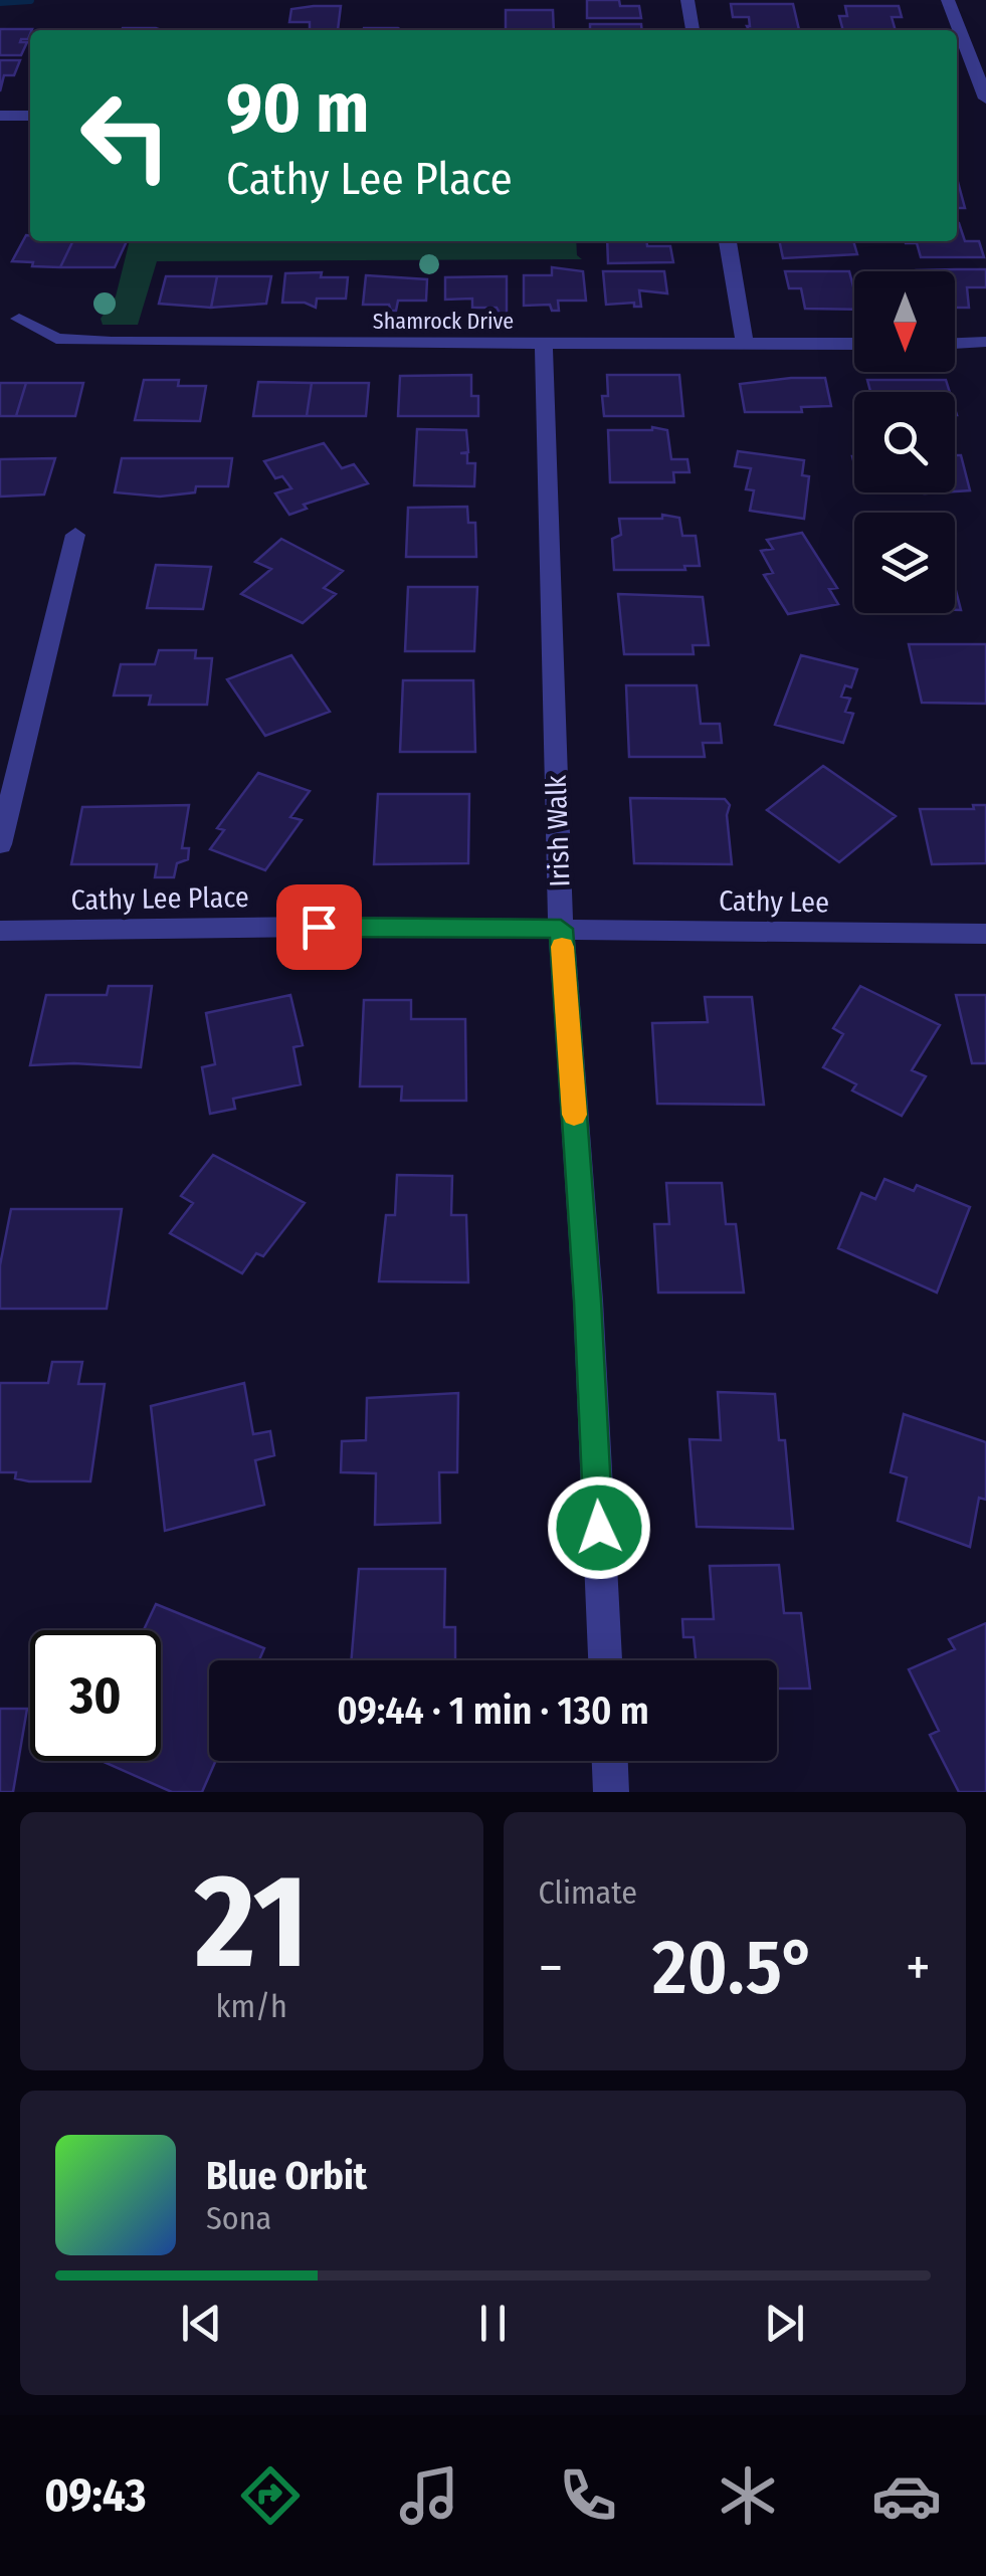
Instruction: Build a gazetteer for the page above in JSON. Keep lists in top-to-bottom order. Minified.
{"streets":{"street":["Shamrock Drive","Irish Walk","Cathy Lee Place","Cathy Lee"]},"crossings":[["Shamrock Drive","Irish Walk"],["Irish Walk","Cathy Lee Place"],["Irish Walk","Cathy Lee"],["Cathy Lee Place","Cathy Lee"]],"north":"bottom","page":{"turn":["90 m","Cathy Lee Place"],"limit":"30","trip":"09:44 · 1 min · 130 m","tile":[["21","km/h"],"Climate"],"heat":["−","20.5°","+"],"song":["Blue Orbit","Sona"],"tabs":"09:43"}}
